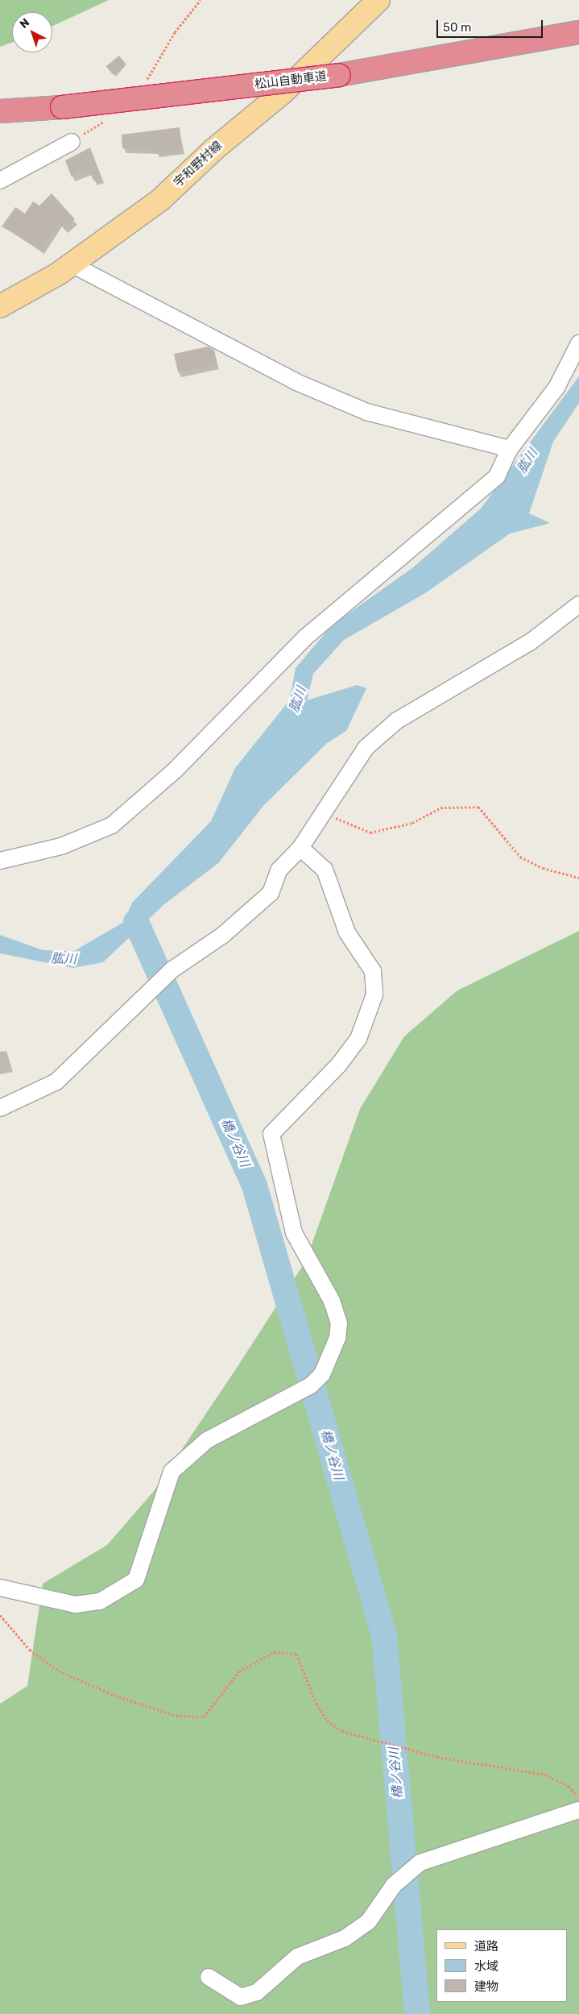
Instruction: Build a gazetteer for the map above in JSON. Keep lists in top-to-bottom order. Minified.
{"streets":{"highway":["松山自動車道"],"main road":["宇和野村線"]},"water":["肱川","橋ノ谷川"],"legend":["道路","水域","建物"],"scale_bar":"50 m","north":"top left"}
